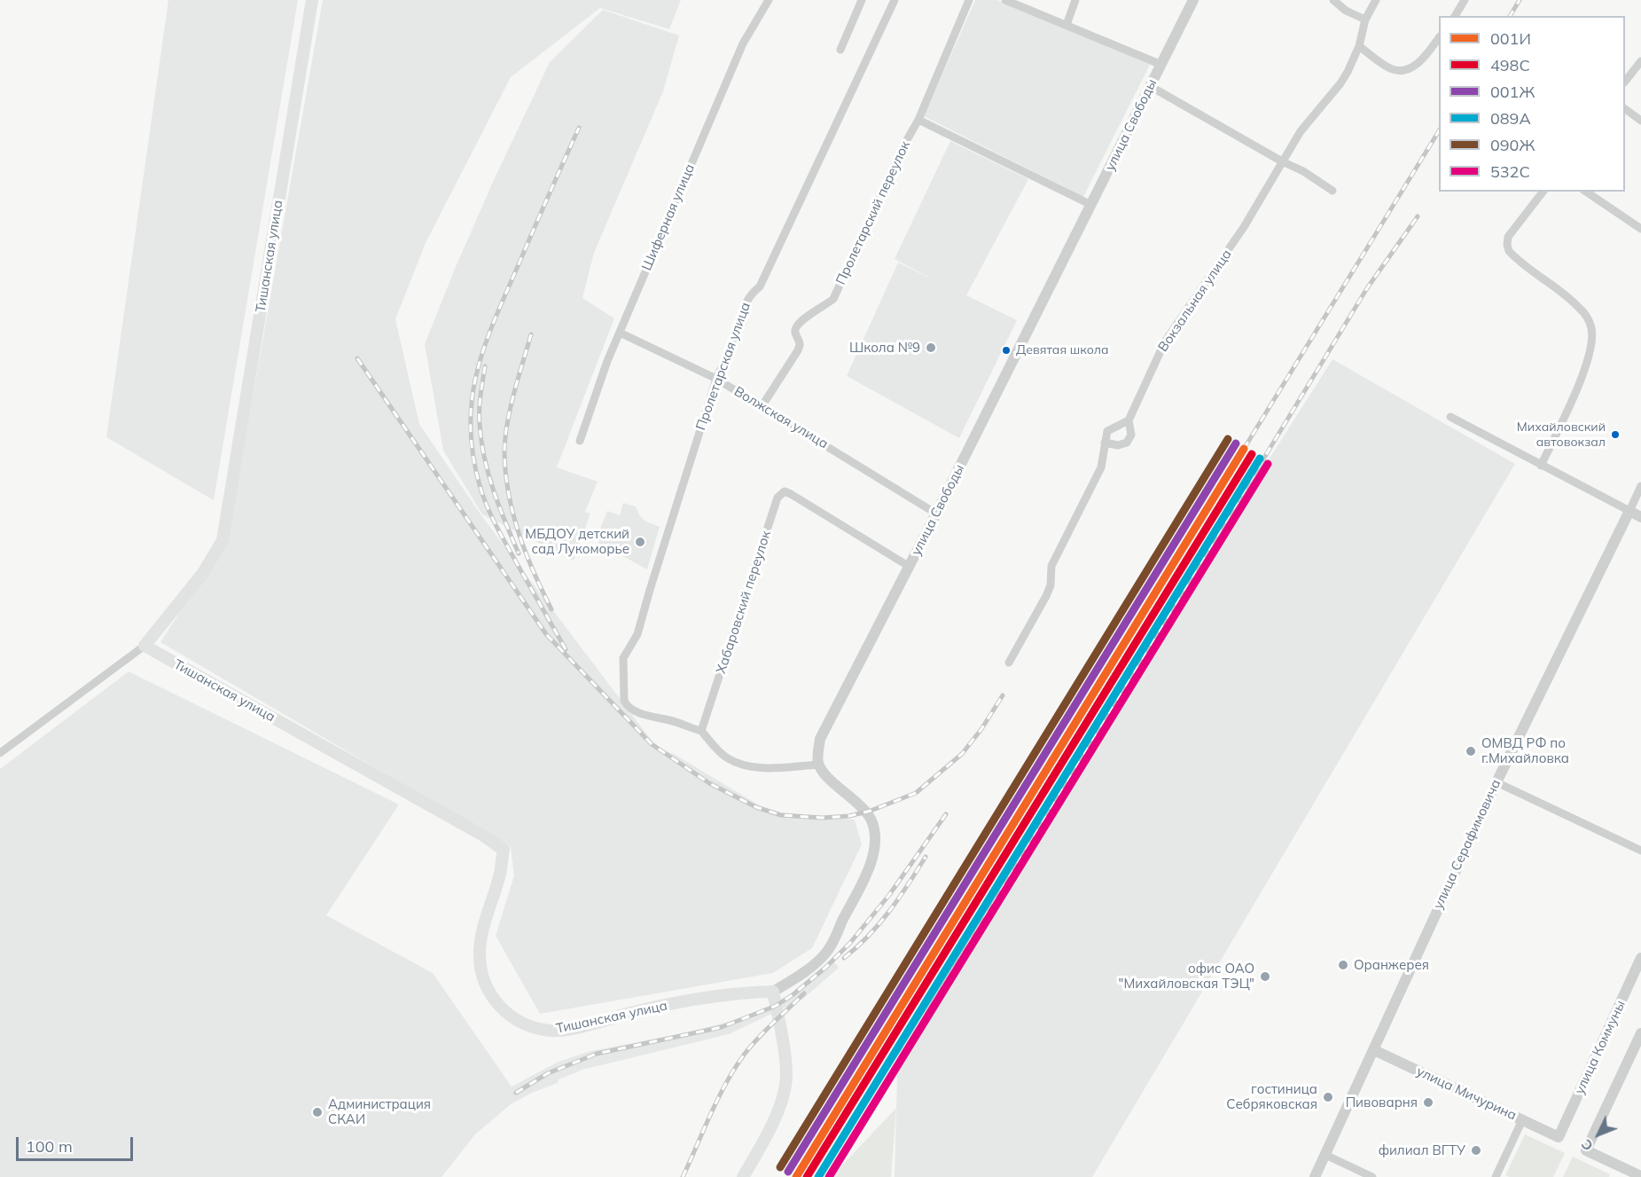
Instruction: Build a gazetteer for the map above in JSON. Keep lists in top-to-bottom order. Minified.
{"streets":{"main road":["Тишанская улица"],"street":["улица Свободы","Пролетарский переулок","Шиферная улица","Вокзальная улица","Пролетарская улица","Волжская улица","Хабаровский переулок","улица Серафимовича","улица Коммуны","улица Мичурина"]},"crossings":[["улица Свободы","Волжская улица"],["улица Свободы","Хабаровский переулок"],["Пролетарский переулок","Волжская улица"],["Шиферная улица","Волжская улица"],["Пролетарская улица","Волжская улица"],["Пролетарская улица","Хабаровский переулок"],["улица Серафимовича","улица Мичурина"],["улица Коммуны","улица Мичурина"]],"places":["Школа №9","Девятая школа","Михайловский автовокзал","МБДОУ детский сад Лукоморье","ОМВД РФ по г.Михайловка","Оранжерея","офис ОАО \"Михайловская ТЭЦ\"","гостиница Себряковская","Пивоварня","Администрация СКАИ","филиал ВГТУ"],"lines":["transit line 090Ж","transit line 001Ж","transit line 001И","transit line 498С","transit line 089А","transit line 532С"],"legend":["001И","498С","001Ж","089А","090Ж","532С"],"scale_bar":"100 m","north":"bottom left"}
